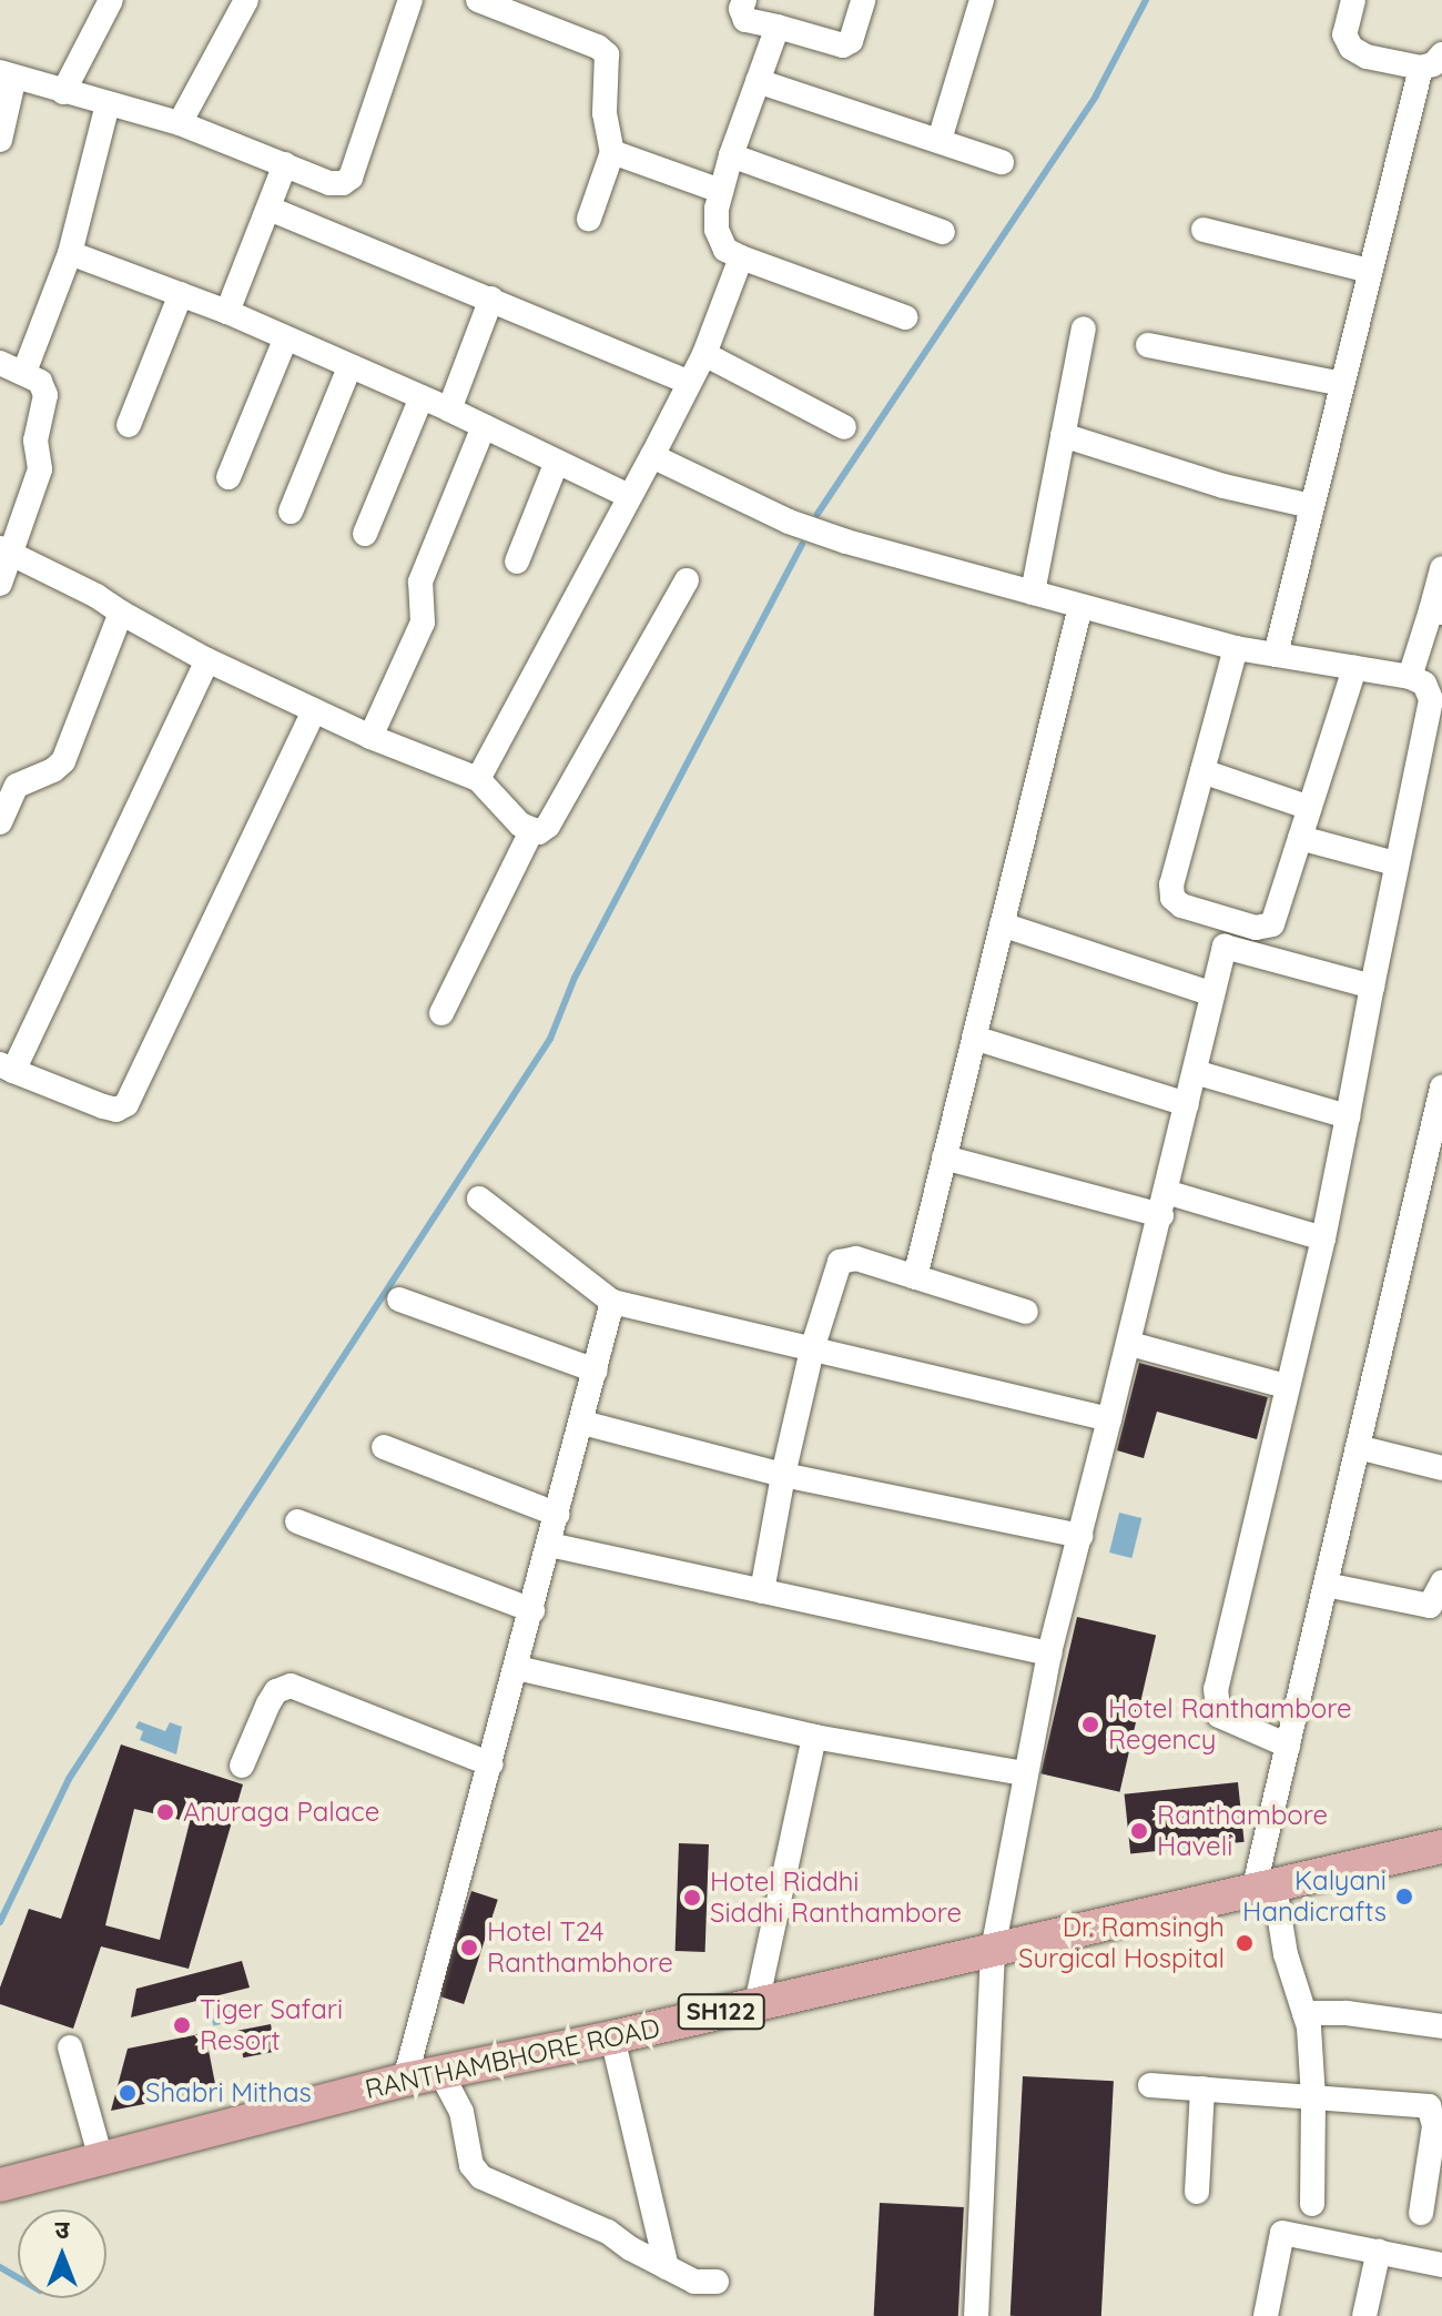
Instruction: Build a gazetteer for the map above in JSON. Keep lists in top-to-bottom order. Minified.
{"streets":{"main road":["SH122","RANTHAMBHORE ROAD"]},"places":["Hotel Ranthambore Regency","Anuraga Palace","Ranthambore Haveli","Kalyani Handicrafts","Hotel Riddhi Siddhi Ranthambore","Dr. Ramsingh Surgical Hospital","Hotel T24 Ranthambhore","Tiger Safari Resort","Shabri Mithas"],"north":"top"}
